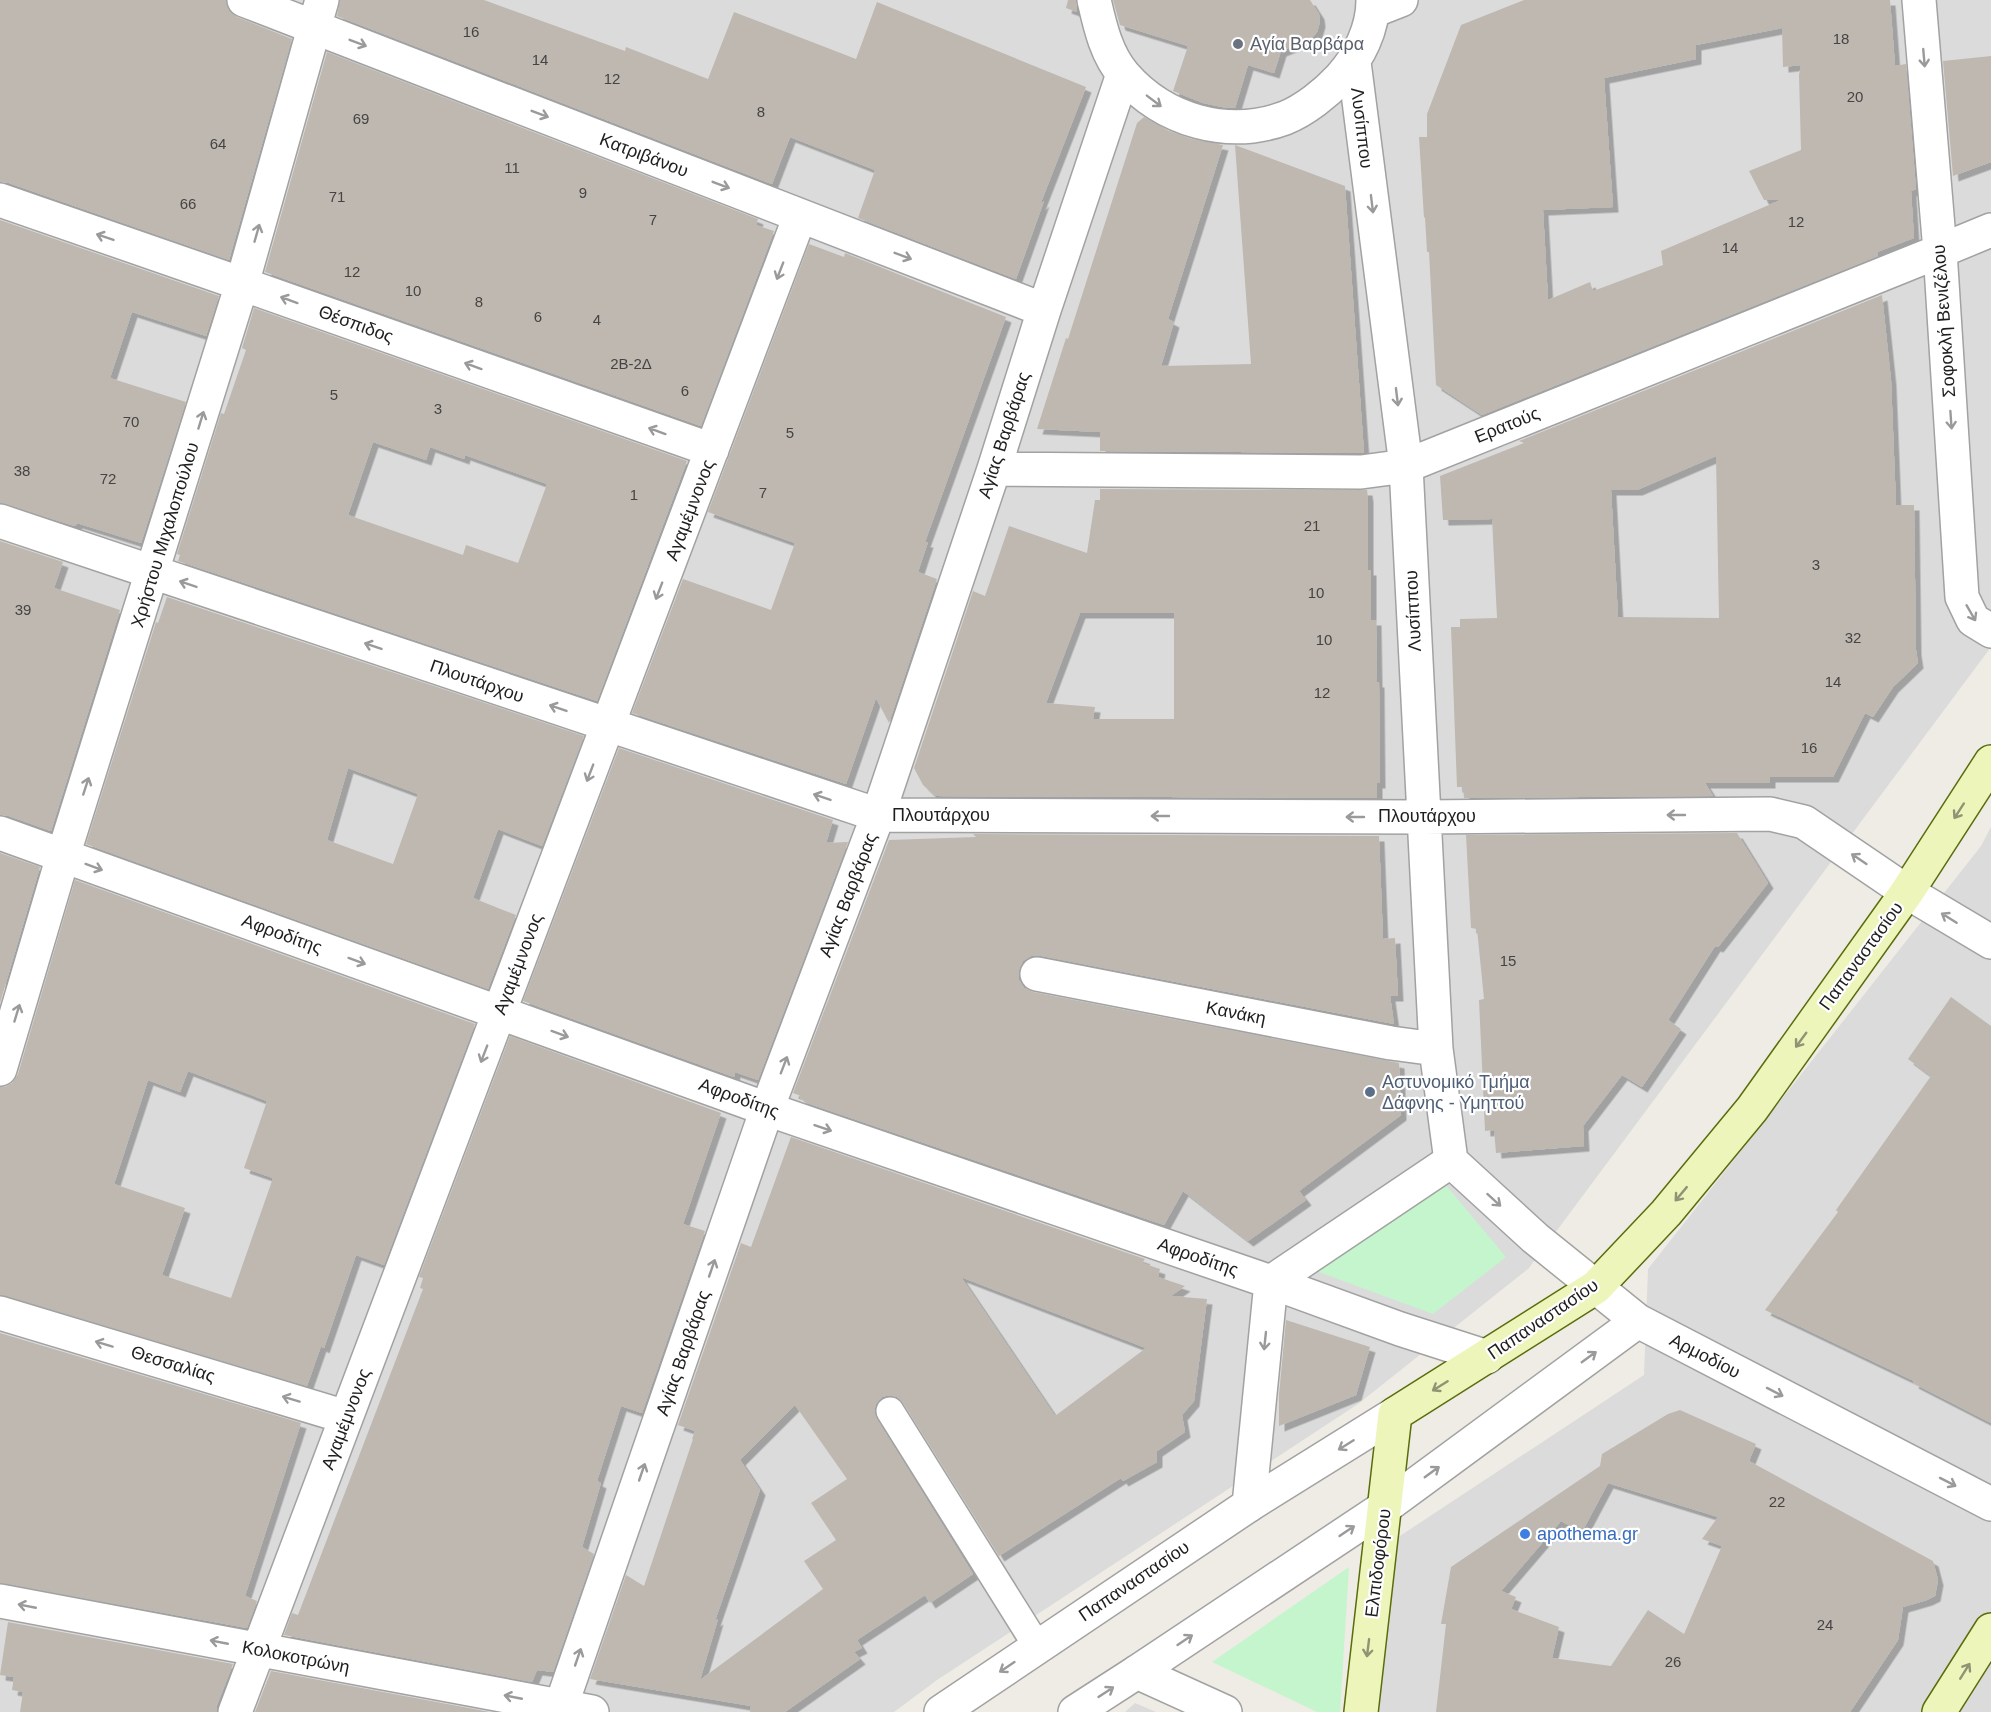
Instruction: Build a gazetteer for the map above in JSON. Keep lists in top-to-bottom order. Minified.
{"streets":{"main road":["Παπαναστασίου","Ελπιδοφόρου"],"street":["Λυσίππου","Κατριβάνου","Σοφοκλή Βενιζέλου","Θέσπιδος","Ερατούς","Αγίας Βαρβάρας","Αγαμέμνονος","Χρήστου Μιχαλοπούλου","Πλουτάρχου","Αφροδίτης","Κανάκη","Αρμοδίου","Θεσσαλίας","Κολοκοτρώνη"]},"crossings":[["Λυσίππου","Ερατούς"],["Λυσίππου","Πλουτάρχου"],["Λυσίππου","Κανάκη"],["Λυσίππου","Αρμοδίου"],["Κατριβάνου","Αγίας Βαρβάρας"],["Κατριβάνου","Αγαμέμνονος"],["Κατριβάνου","Χρήστου Μιχαλοπούλου"],["Σοφοκλή Βενιζέλου","Ερατούς"],["Θέσπιδος","Αγαμέμνονος"],["Θέσπιδος","Χρήστου Μιχαλοπούλου"],["Ερατούς","Αγίας Βαρβάρας"],["Αγίας Βαρβάρας","Πλουτάρχου"],["Αγίας Βαρβάρας","Αφροδίτης"],["Αγίας Βαρβάρας","Κολοκοτρώνη"],["Αγαμέμνονος","Πλουτάρχου"],["Αγαμέμνονος","Αφροδίτης"],["Αγαμέμνονος","Θεσσαλίας"],["Αγαμέμνονος","Κολοκοτρώνη"],["Χρήστου Μιχαλοπούλου","Πλουτάρχου"],["Χρήστου Μιχαλοπούλου","Αφροδίτης"],["Πλουτάρχου","Παπαναστασίου"],["Αφροδίτης","Παπαναστασίου"],["Παπαναστασίου","Αρμοδίου"],["Παπαναστασίου","Ελπιδοφόρου"]],"one_way":["Λυσίππου","Κατριβάνου","Σοφοκλή Βενιζέλου","Θέσπιδος","Αγίας Βαρβάρας","Αγαμέμνονος","Χρήστου Μιχαλοπούλου","Πλουτάρχου","Αφροδίτης","Παπαναστασίου","Αρμοδίου","Θεσσαλίας","Ελπιδοφόρου","Κολοκοτρώνη"],"places":["Αγία Βαρβάρα","Αστυνομικό Τμήμα Δάφνης - Υμηττού","apothema.gr"],"house_numbers":["16","18","14","12","20","8","69","64","11","9","71","66","7","12","14","12","10","8","6","4","2Β-2Δ","6","5","3","70","5","38","72","7","1","21","3","10","39","32","10","14","12","16","15","22","24","26"]}
